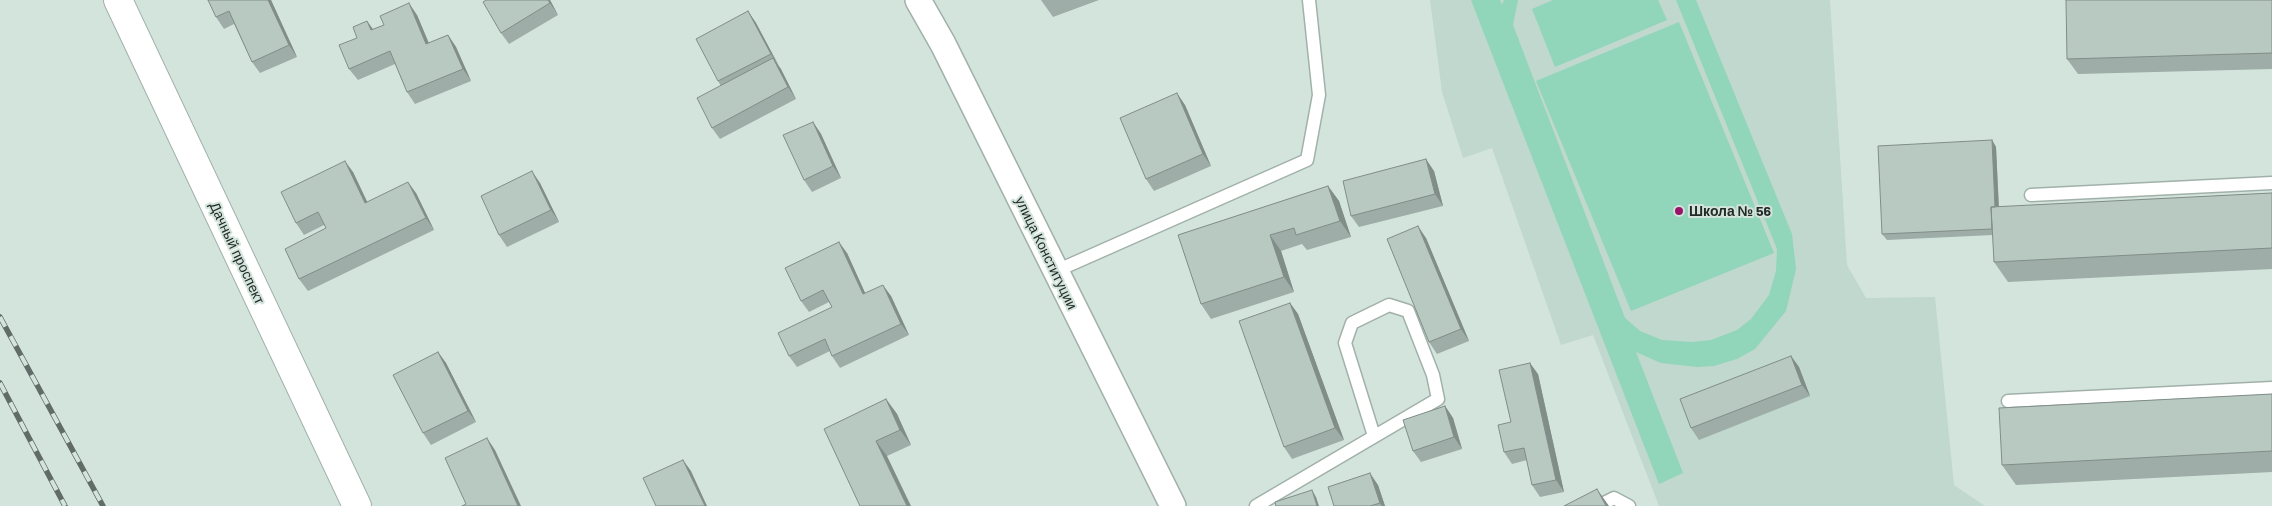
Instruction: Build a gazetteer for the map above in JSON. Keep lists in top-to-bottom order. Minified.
{"streets":{"street":["Дачный проспект","улица Конституции"]},"places":["Школа № 56"]}
